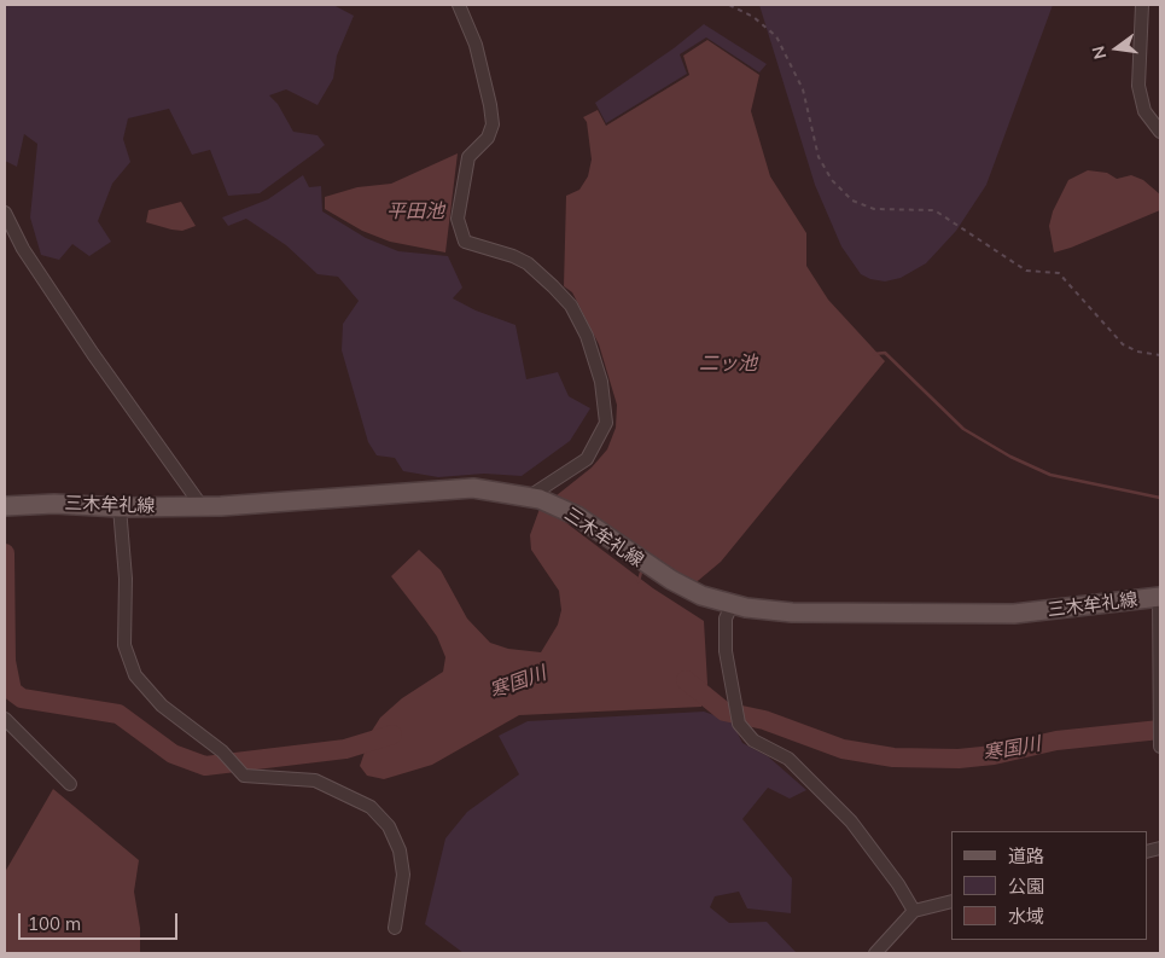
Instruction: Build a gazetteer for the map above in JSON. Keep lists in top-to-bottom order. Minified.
{"streets":{"main road":["三木牟礼線"]},"water":["平田池","二ッ池","寒国川"],"legend":["道路","公園","水域"],"scale_bar":"100 m","north":"left"}
